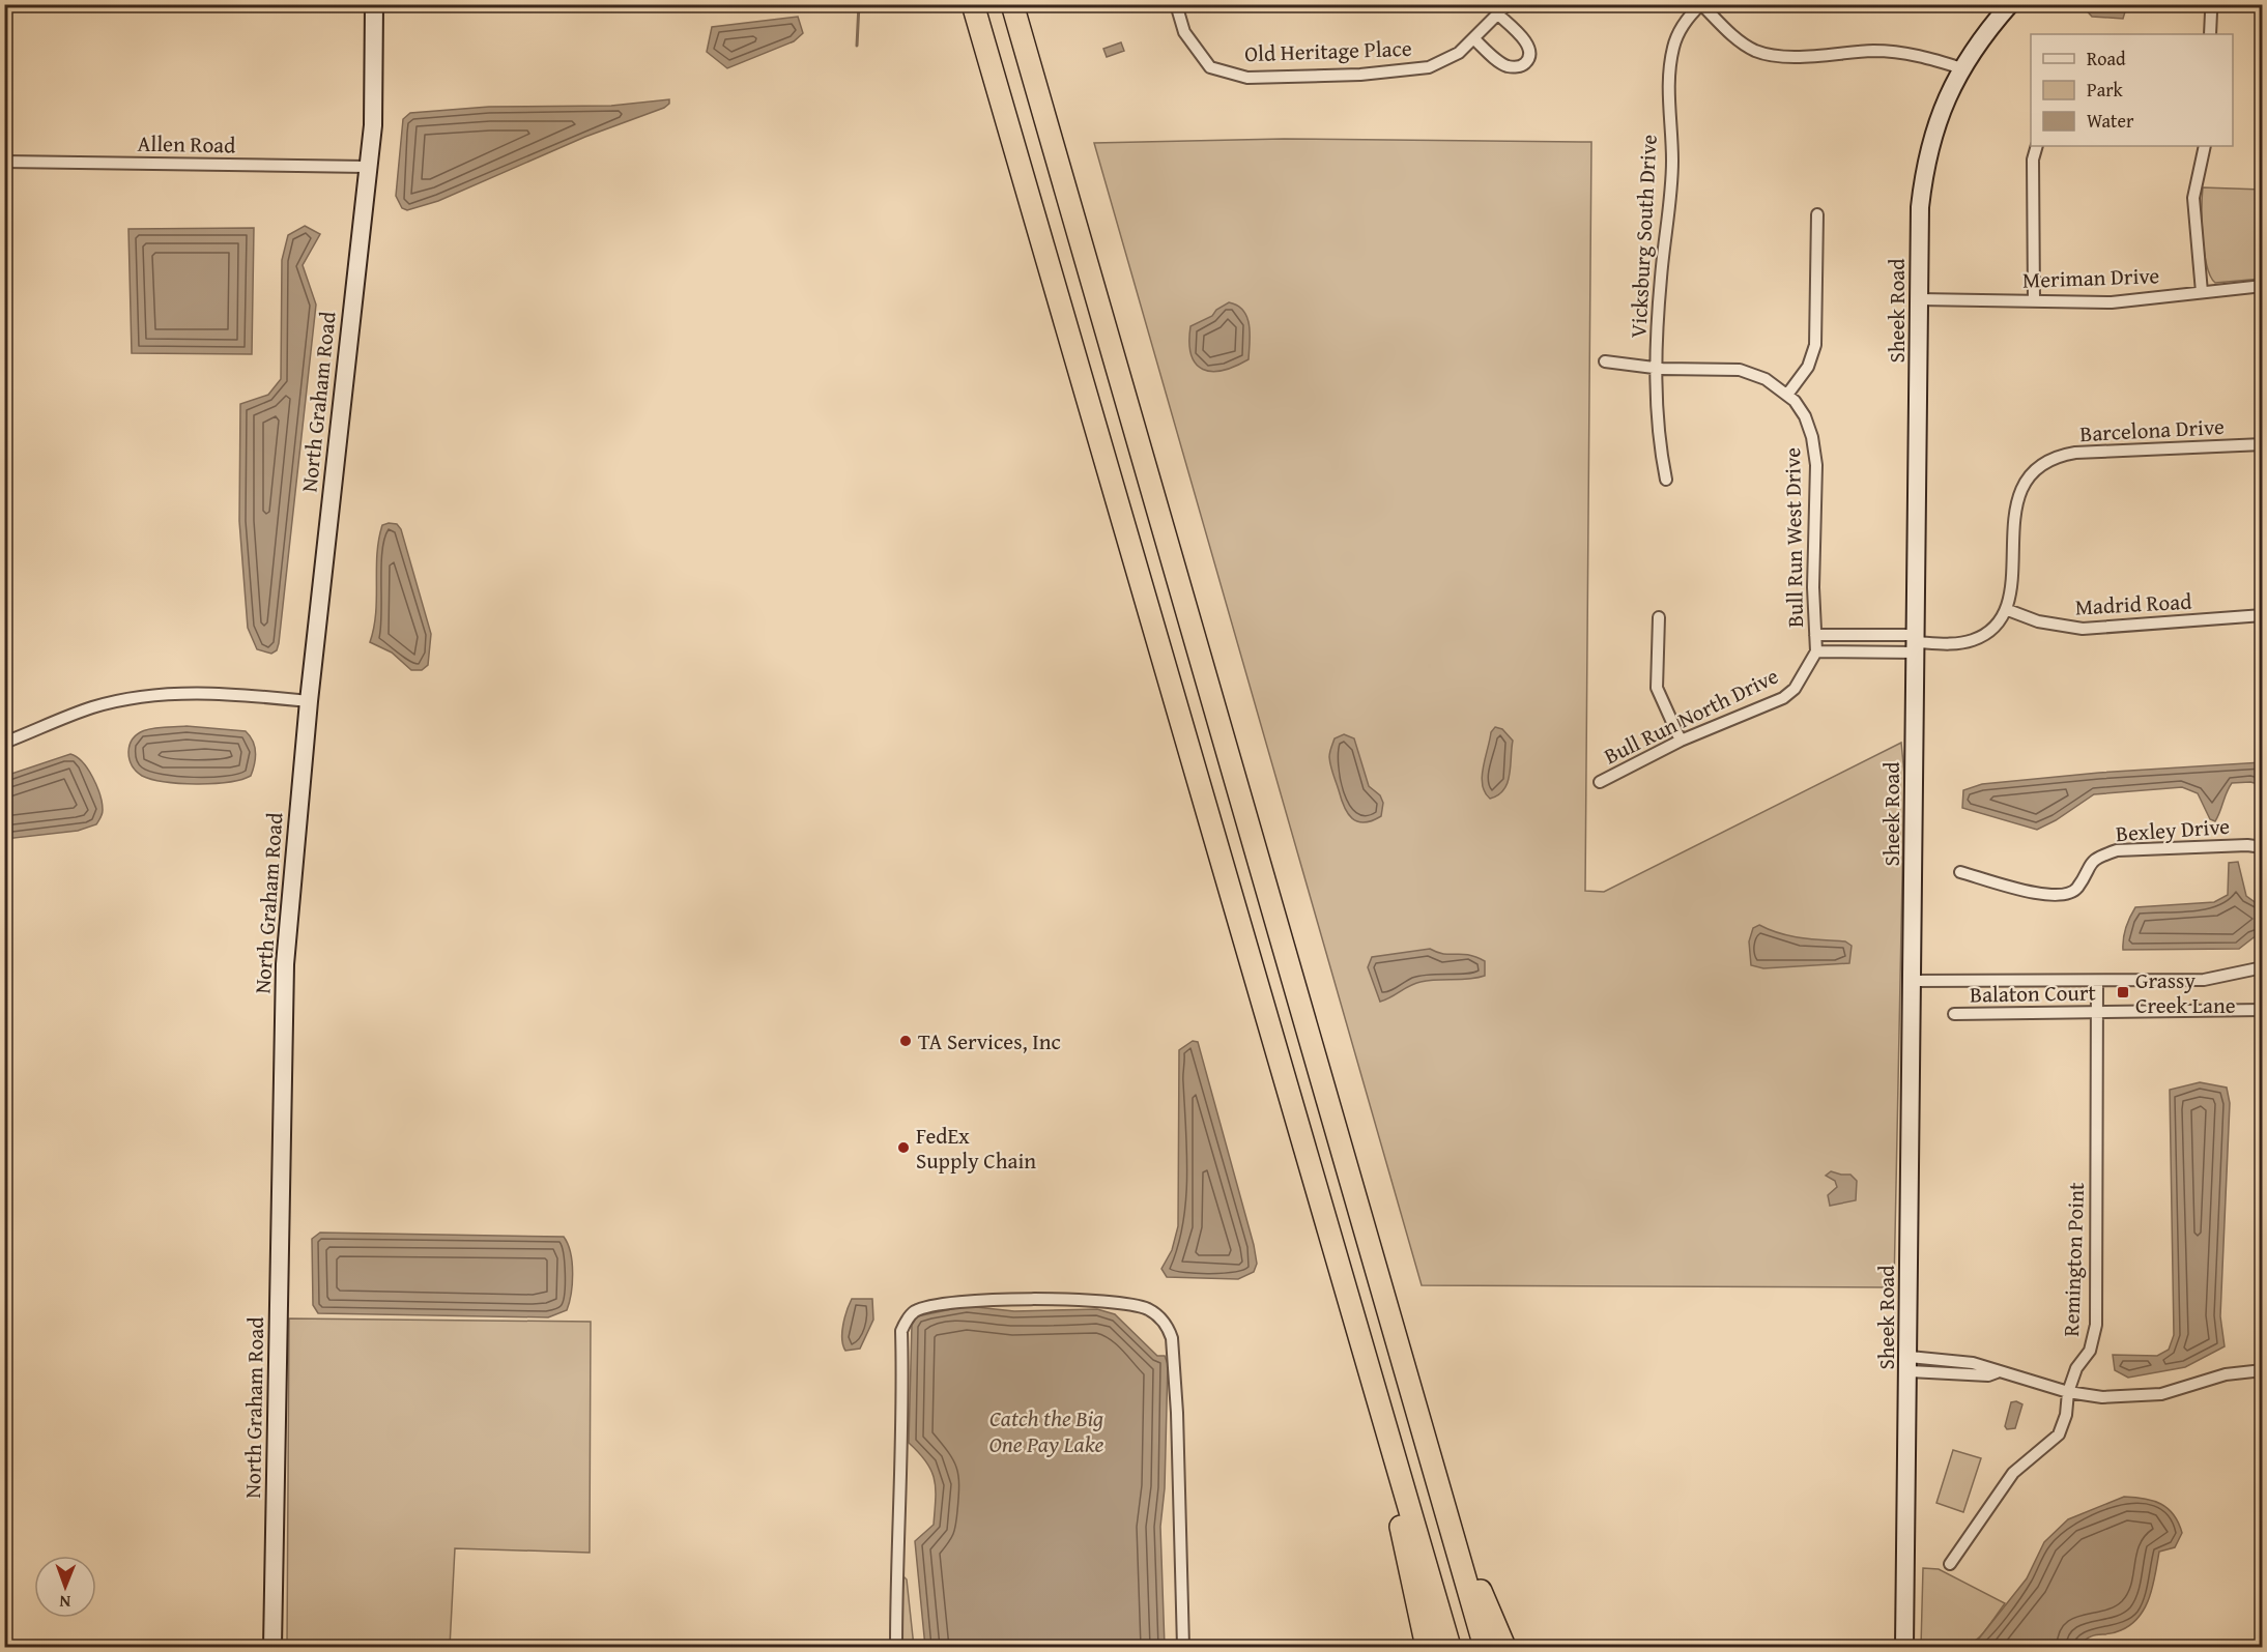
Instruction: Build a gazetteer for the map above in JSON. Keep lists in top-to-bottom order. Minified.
{"streets":{"street":["Old Heritage Place","Allen Road","Vicksburg South Drive","Meriman Drive","Sheek Road","North Graham Road","Barcelona Drive","Bull Run West Drive","Madrid Road","Bull Run North Drive","Bexley Drive","Balaton Court","Remington Point"]},"crossings":[["Allen Road","North Graham Road"],["Vicksburg South Drive","Bull Run West Drive"],["Meriman Drive","Sheek Road"],["Barcelona Drive","Madrid Road"],["Bull Run West Drive","Bull Run North Drive"],["Balaton Court","Remington Point"]],"water":["Catch the Big One Pay Lake"],"places":{"transit":["Grassy Creek Lane"],"other":["TA Services, Inc","FedEx Supply Chain"]},"legend":["Road","Park","Water"],"north":"bottom"}
